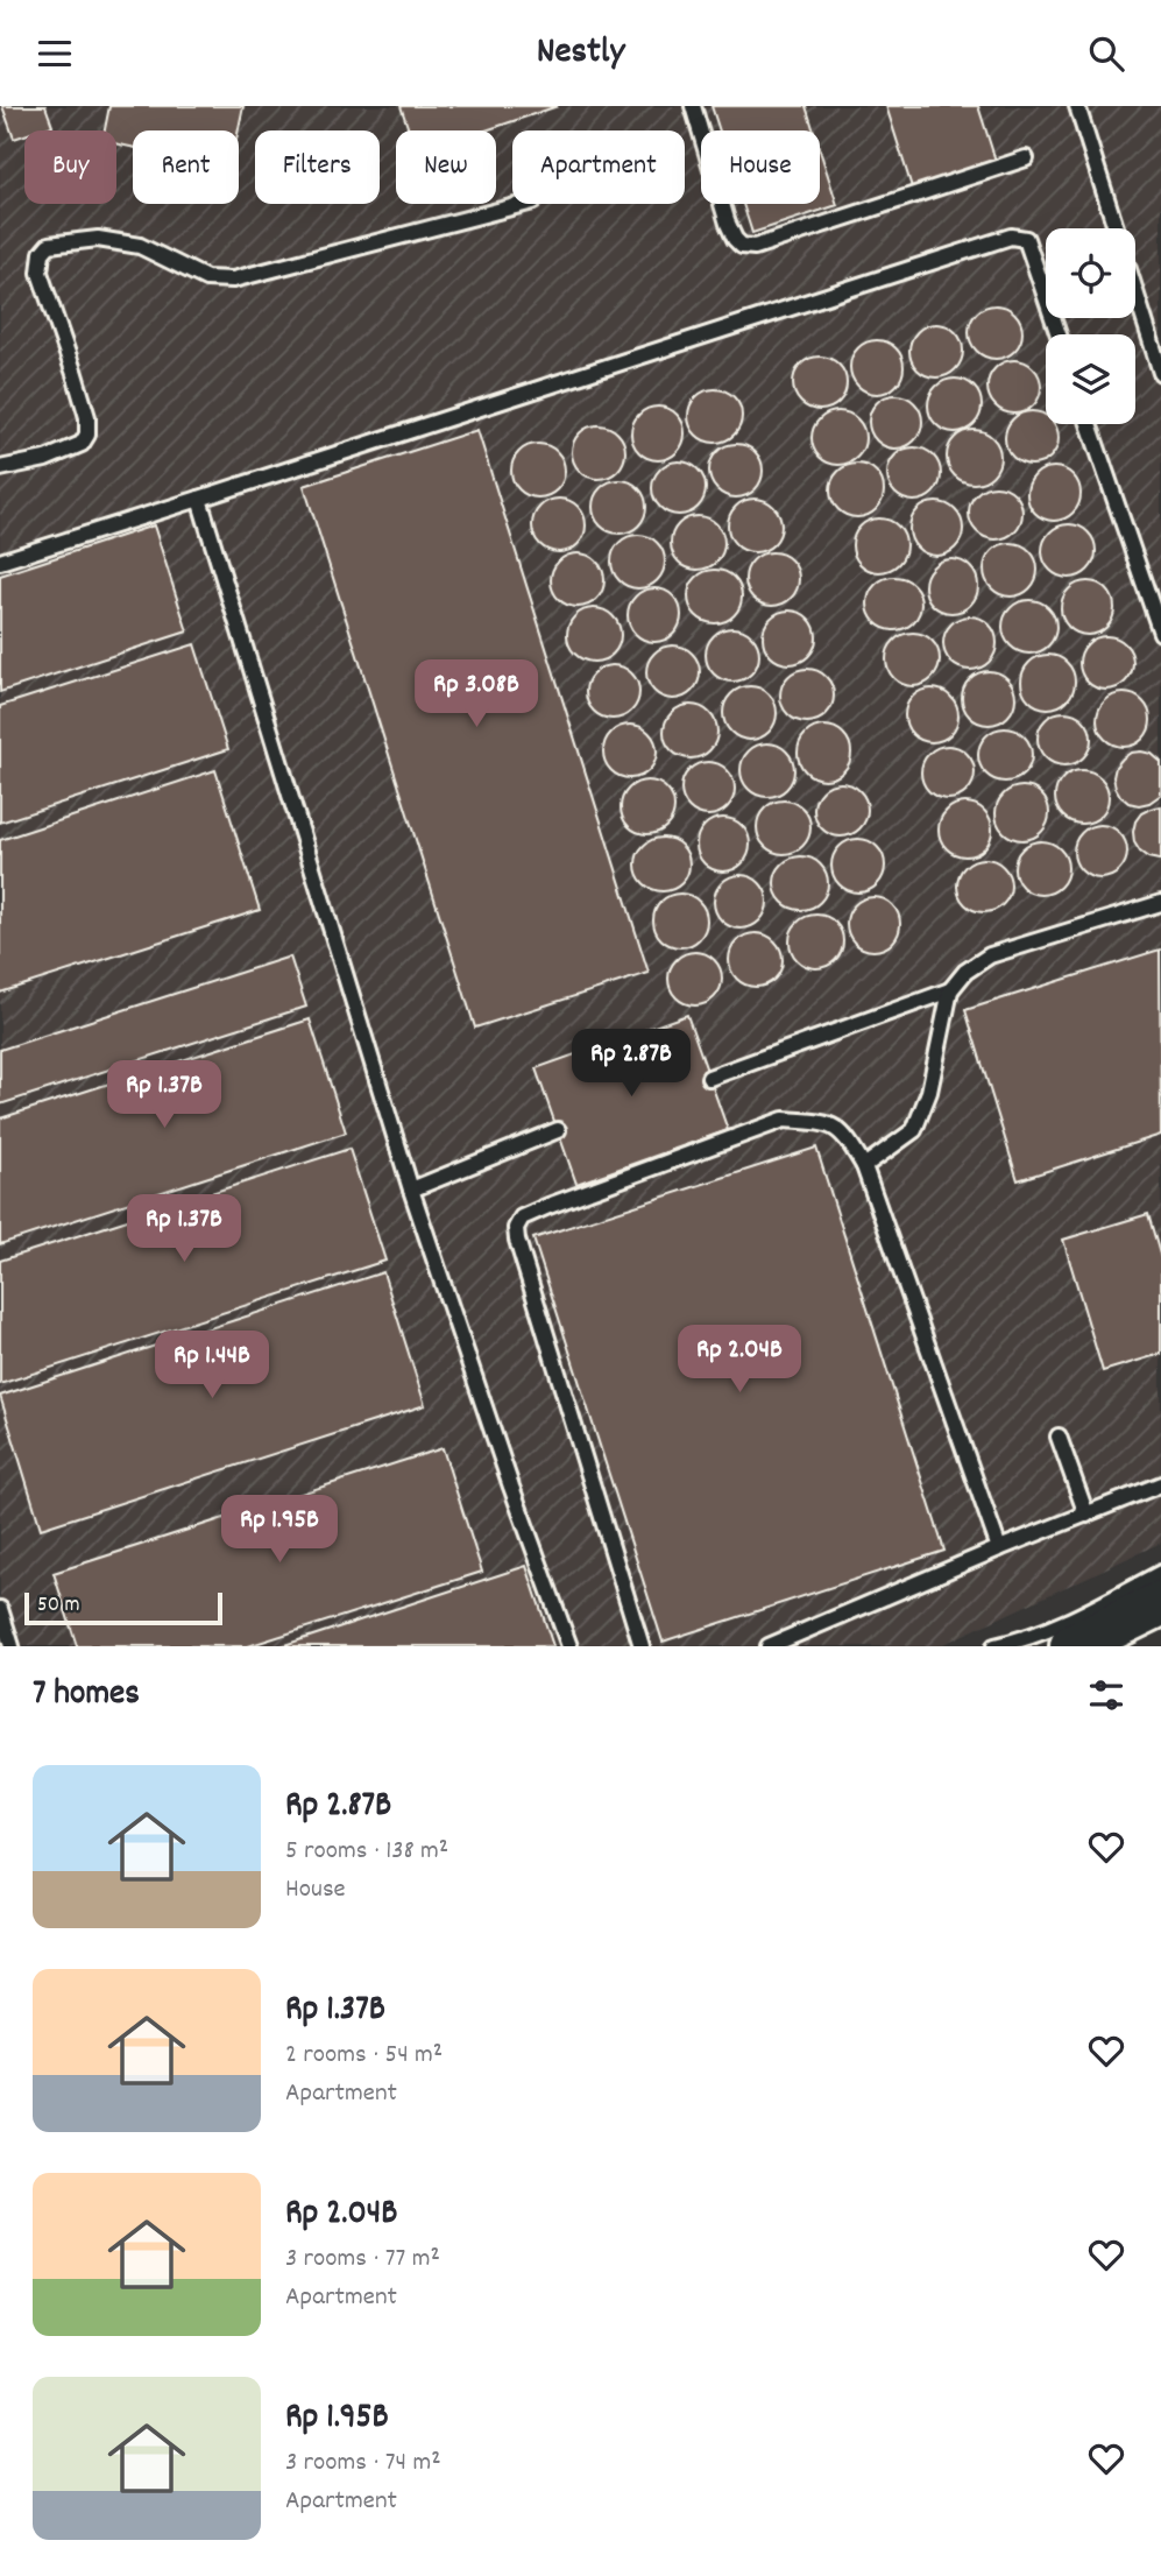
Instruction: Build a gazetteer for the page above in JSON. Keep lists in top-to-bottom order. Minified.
{"scale_bar":"50 m","page":{"header":"Nestly","chip":["Buy","Rent","Filters","New","Apartment","House"],"price":["Rp 3.08B","Rp 2.87B","Rp 1.37B","Rp 1.37B","Rp 2.04B","Rp 1.44B","Rp 1.95B"],"scale":"50 m","heading":"7 homes","list":[{"name":"Rp 2.87B","note":"5 rooms · 138 m² · House"},{"name":"Rp 1.37B","note":"2 rooms · 54 m² · Apartment"},{"name":"Rp 2.04B","note":"3 rooms · 77 m² · Apartment"},{"name":"Rp 1.95B","note":"3 rooms · 74 m² · Apartment"}]}}
